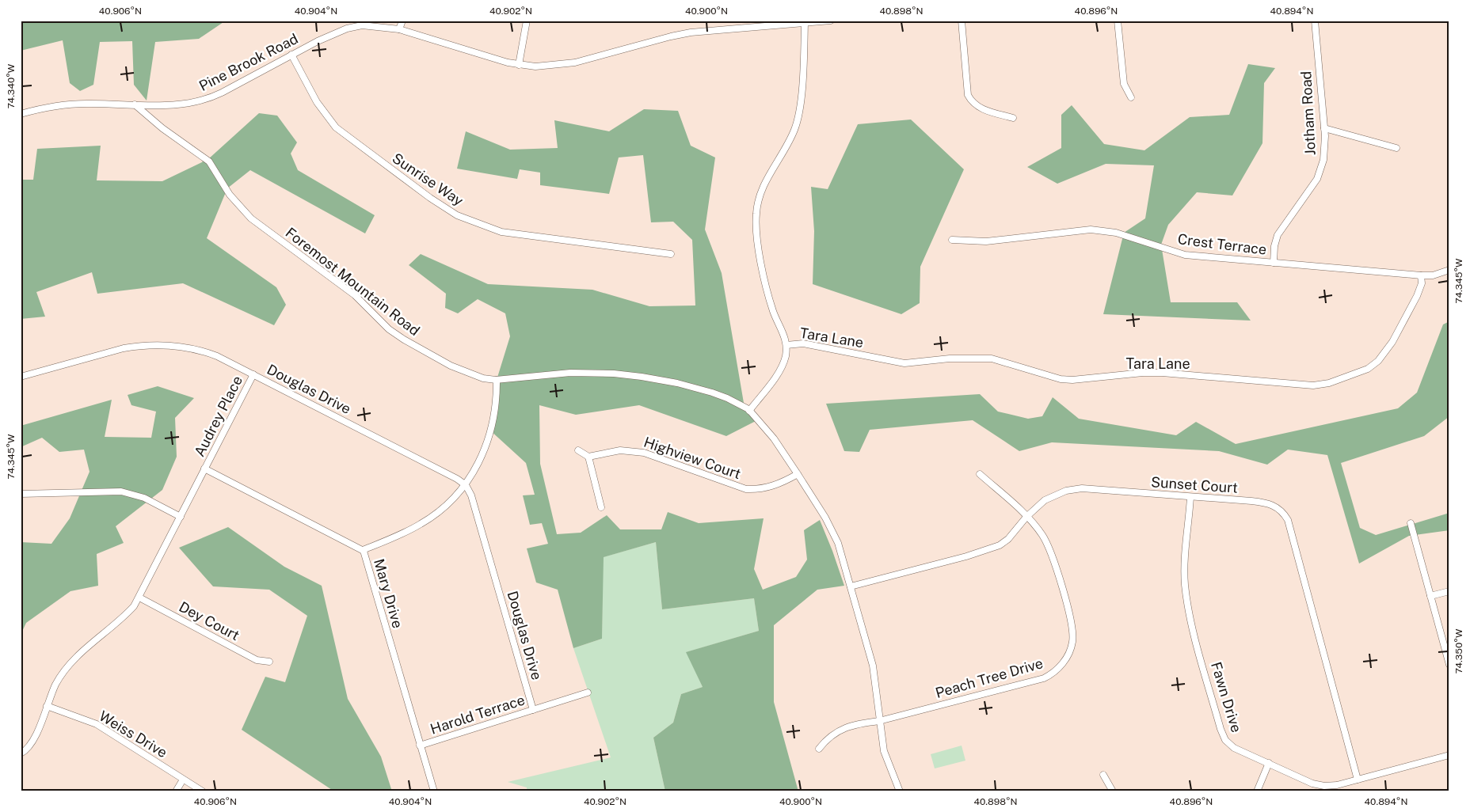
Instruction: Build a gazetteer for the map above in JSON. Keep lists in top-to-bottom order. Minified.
{"streets":{"street":["Pine Brook Road","Jotham Road","Sunrise Way","Crest Terrace","Foremost Mountain Road","Tara Lane","Douglas Drive","Audrey Place","Highview Court","Sunset Court","Mary Drive","Dey Court","Peach Tree Drive","Fawn Drive","Harold Terrace","Weiss Drive"]},"crossings":[["Pine Brook Road","Sunrise Way"],["Pine Brook Road","Foremost Mountain Road"],["Jotham Road","Crest Terrace"],["Crest Terrace","Tara Lane"],["Foremost Mountain Road","Highview Court"],["Foremost Mountain Road","Sunset Court"],["Foremost Mountain Road","Peach Tree Drive"],["Douglas Drive","Audrey Place"],["Douglas Drive","Harold Terrace"],["Audrey Place","Mary Drive"],["Audrey Place","Dey Court"],["Audrey Place","Weiss Drive"],["Sunset Court","Peach Tree Drive"],["Sunset Court","Fawn Drive"],["Mary Drive","Harold Terrace"]],"coordinates":["40.906°N","40.904°N","40.902°N","40.900°N","40.898°N","40.896°N","40.894°N","74.340°W","74.345°W","74.350°W"]}
